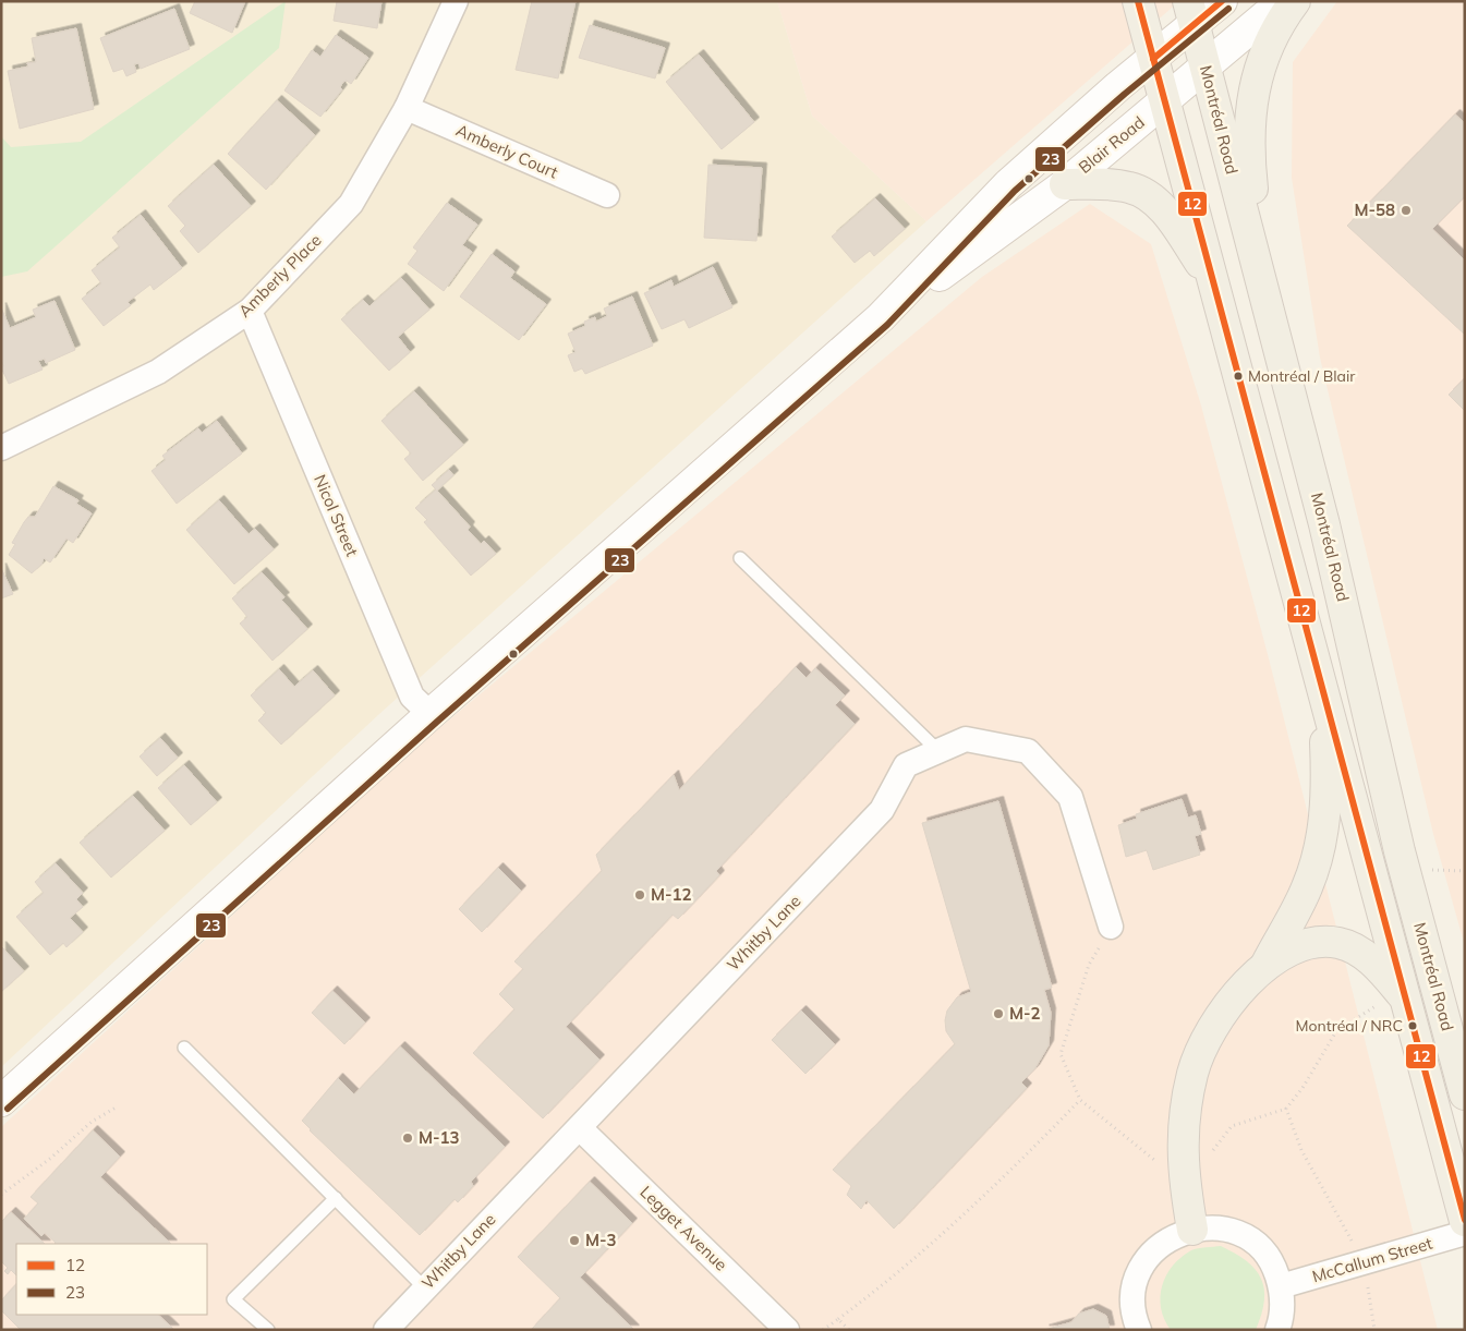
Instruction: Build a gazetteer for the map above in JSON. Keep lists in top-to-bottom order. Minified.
{"streets":{"main road":["Montréal Road"],"street":["Blair Road","Amberly Court","Amberly Place","Nicol Street","Whitby Lane","Legget Avenue","McCallum Street"]},"crossings":[["Montréal Road","Blair Road"],["Blair Road","Nicol Street"],["Amberly Court","Amberly Place"],["Amberly Place","Nicol Street"],["Whitby Lane","Legget Avenue"]],"places":["M-58","Montréal / Blair","M-12","M-2","Montréal / NRC","M-13","M-3"],"lines":["transit line 12","transit line 23"],"legend":["12","23"]}
